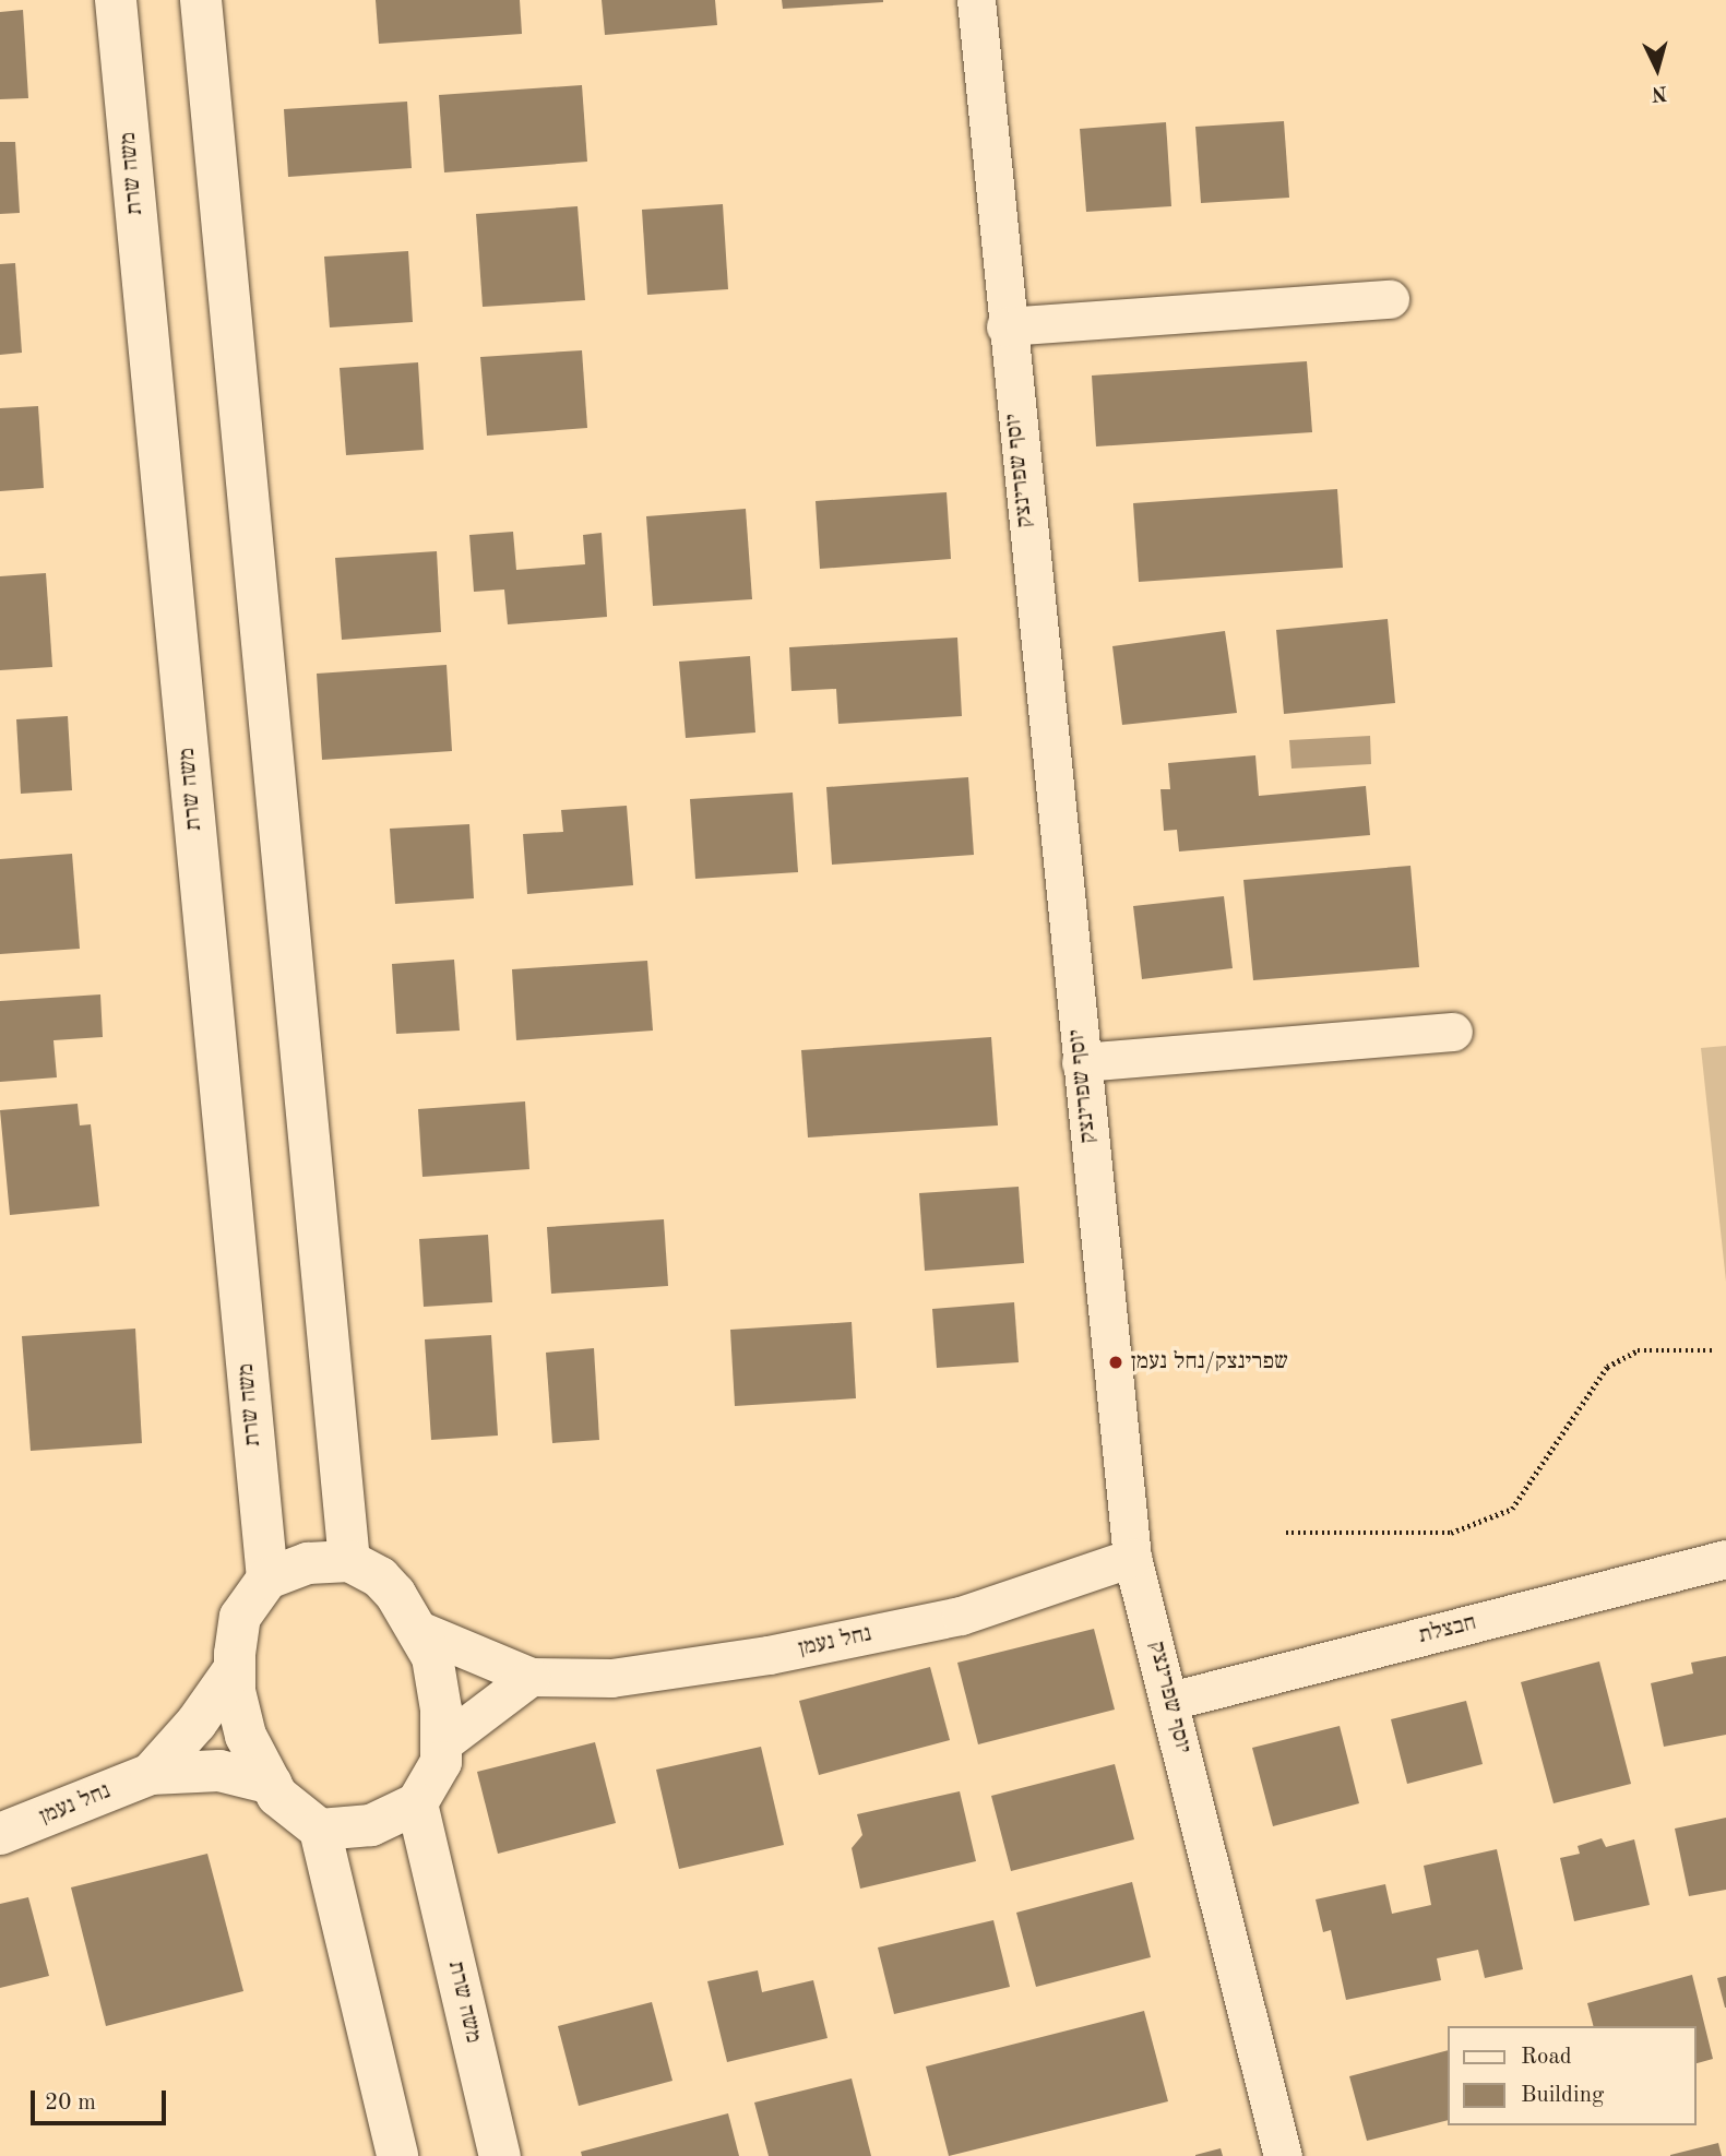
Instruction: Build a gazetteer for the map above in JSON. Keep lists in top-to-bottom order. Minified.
{"streets":{"street":["משה שרת","יוסף שפרינצק","חבצלת","נחל נעמן"]},"crossings":[["משה שרת","נחל נעמן"],["יוסף שפרינצק","חבצלת"],["יוסף שפרינצק","נחל נעמן"]],"places":["שפרינצק/נחל נעמן"],"legend":["Road","Building"],"scale_bar":"20 m","north":"bottom"}
